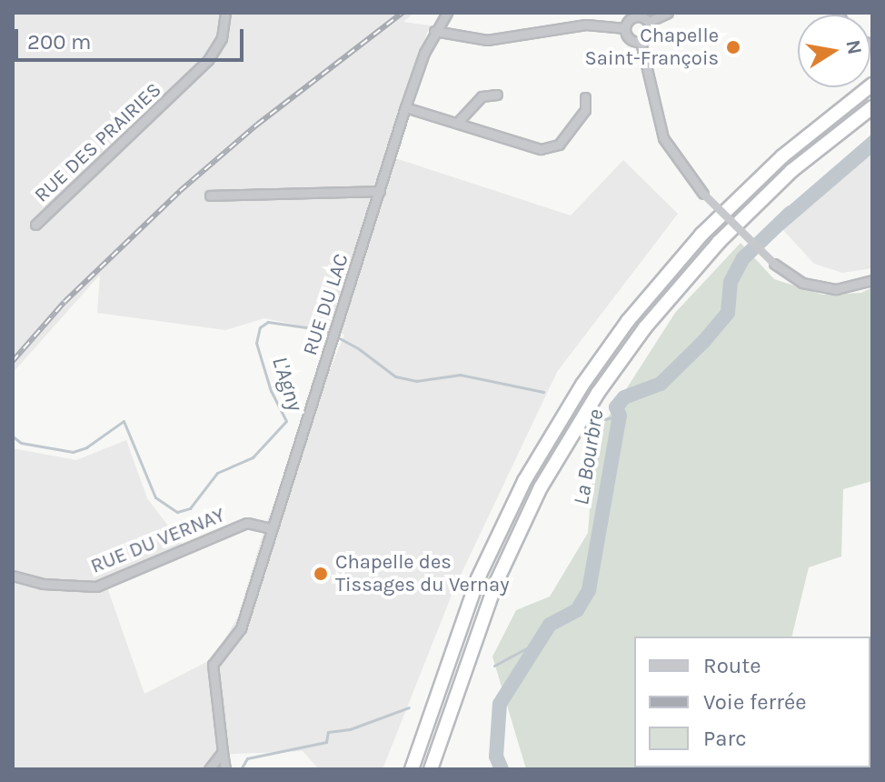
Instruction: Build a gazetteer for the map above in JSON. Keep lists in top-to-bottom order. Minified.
{"streets":{"street":["RUE DES PRAIRIES","RUE DU LAC","RUE DU VERNAY"]},"crossings":[["RUE DU LAC","RUE DU VERNAY"]],"water":["L'Agny","La Bourbre"],"places":["Chapelle Saint-François","Chapelle des Tissages du Vernay"],"legend":["Route","Voie ferrée","Parc"],"scale_bar":"200 m","north":"right"}
